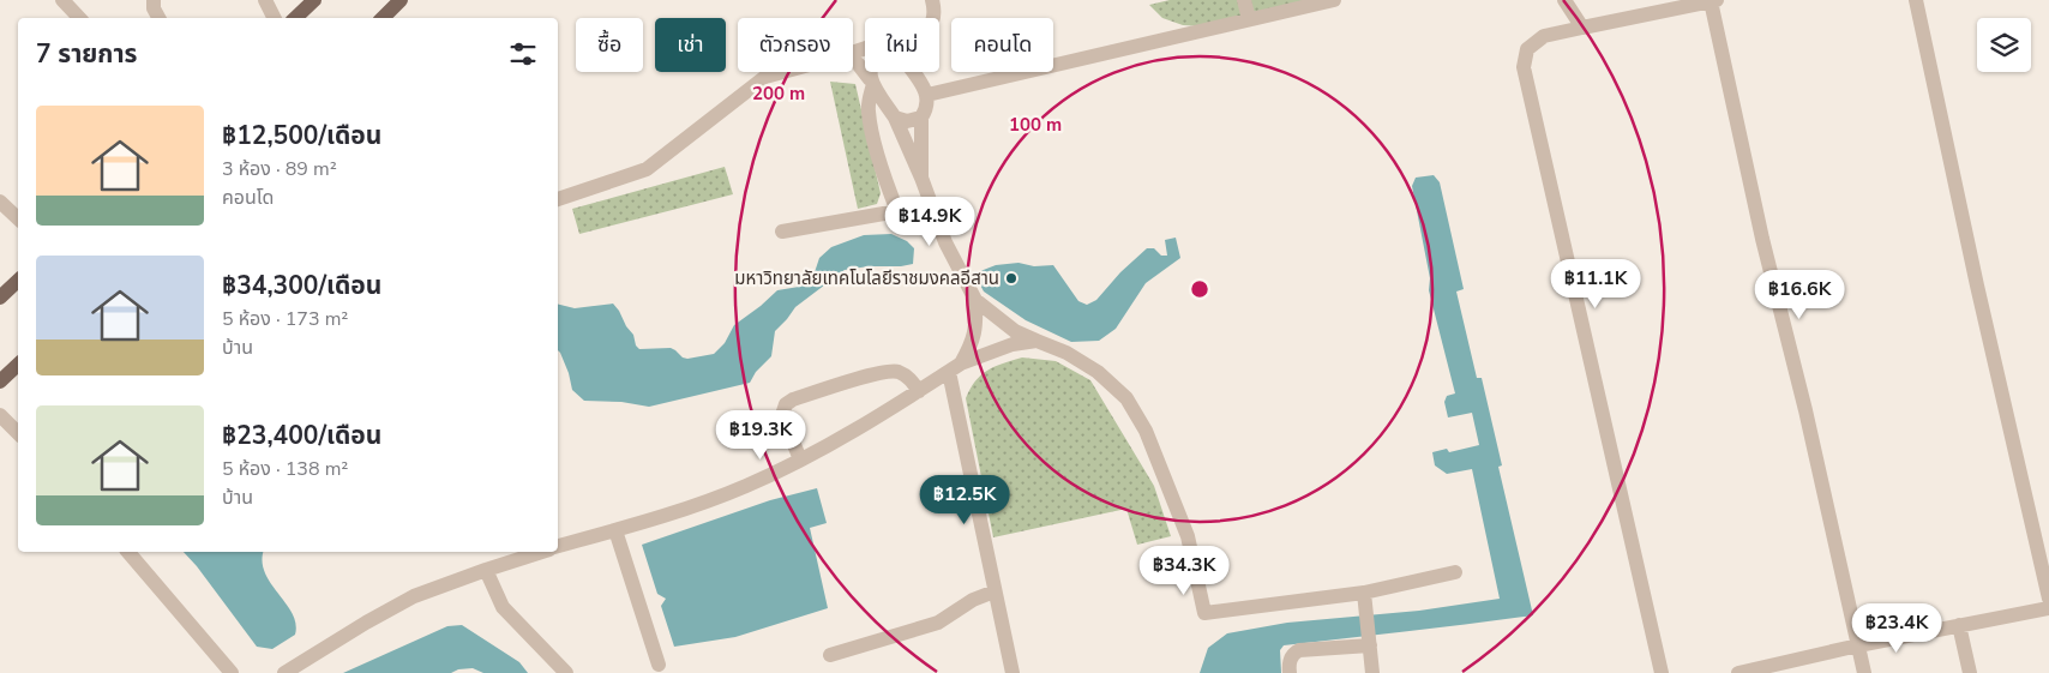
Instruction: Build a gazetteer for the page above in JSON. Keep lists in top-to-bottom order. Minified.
{"places":["มหาวิทยาลัยเทคโนโลยีราชมงคลอีสาน"],"page":{"chip":["ซื้อ","เช่า","ตัวกรอง","ใหม่","คอนโด"],"heading":"7 รายการ","list":[{"name":"฿12,500/เดือน","note":"3 ห้อง · 89 m² · คอนโด"},{"name":"฿34,300/เดือน","note":"5 ห้อง · 173 m² · บ้าน"},{"name":"฿23,400/เดือน","note":"5 ห้อง · 138 m² · บ้าน"}],"price":["฿14.9K","฿11.1K","฿16.6K","฿19.3K","฿12.5K","฿34.3K","฿23.4K"]},"rings":["200 m","100 m"]}
